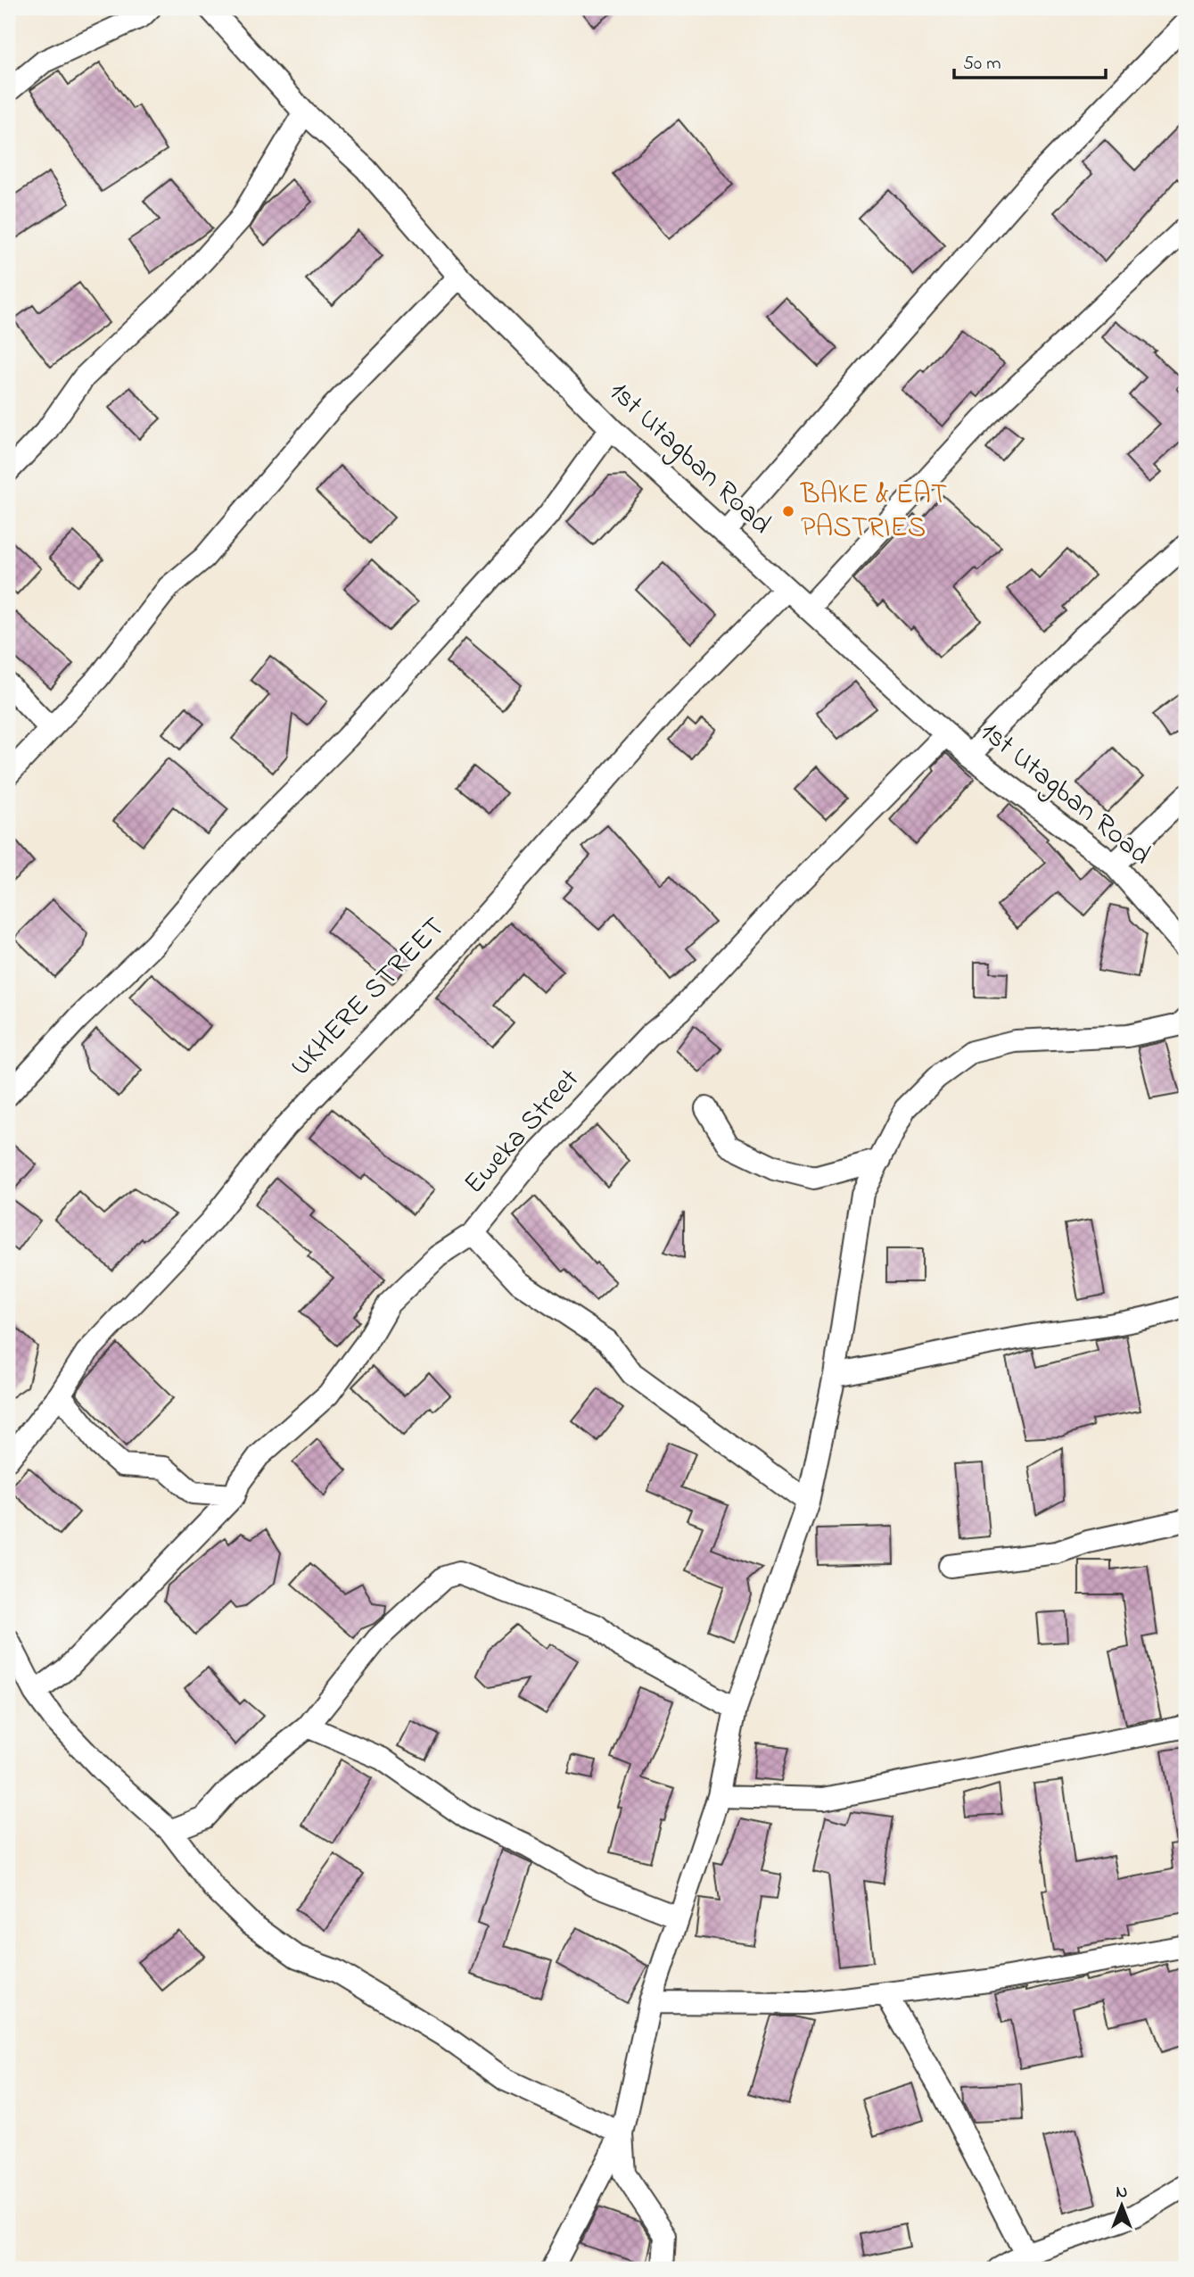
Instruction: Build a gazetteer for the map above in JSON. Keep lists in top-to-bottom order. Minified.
{"streets":{"street":["1st Utagban Road","UKHERE STREET","Eweka Street"]},"crossings":[["1st Utagban Road","UKHERE STREET"],["1st Utagban Road","Eweka Street"]],"places":["BAKE & EAT PASTRIES"],"scale_bar":"50 m","north":"top"}
